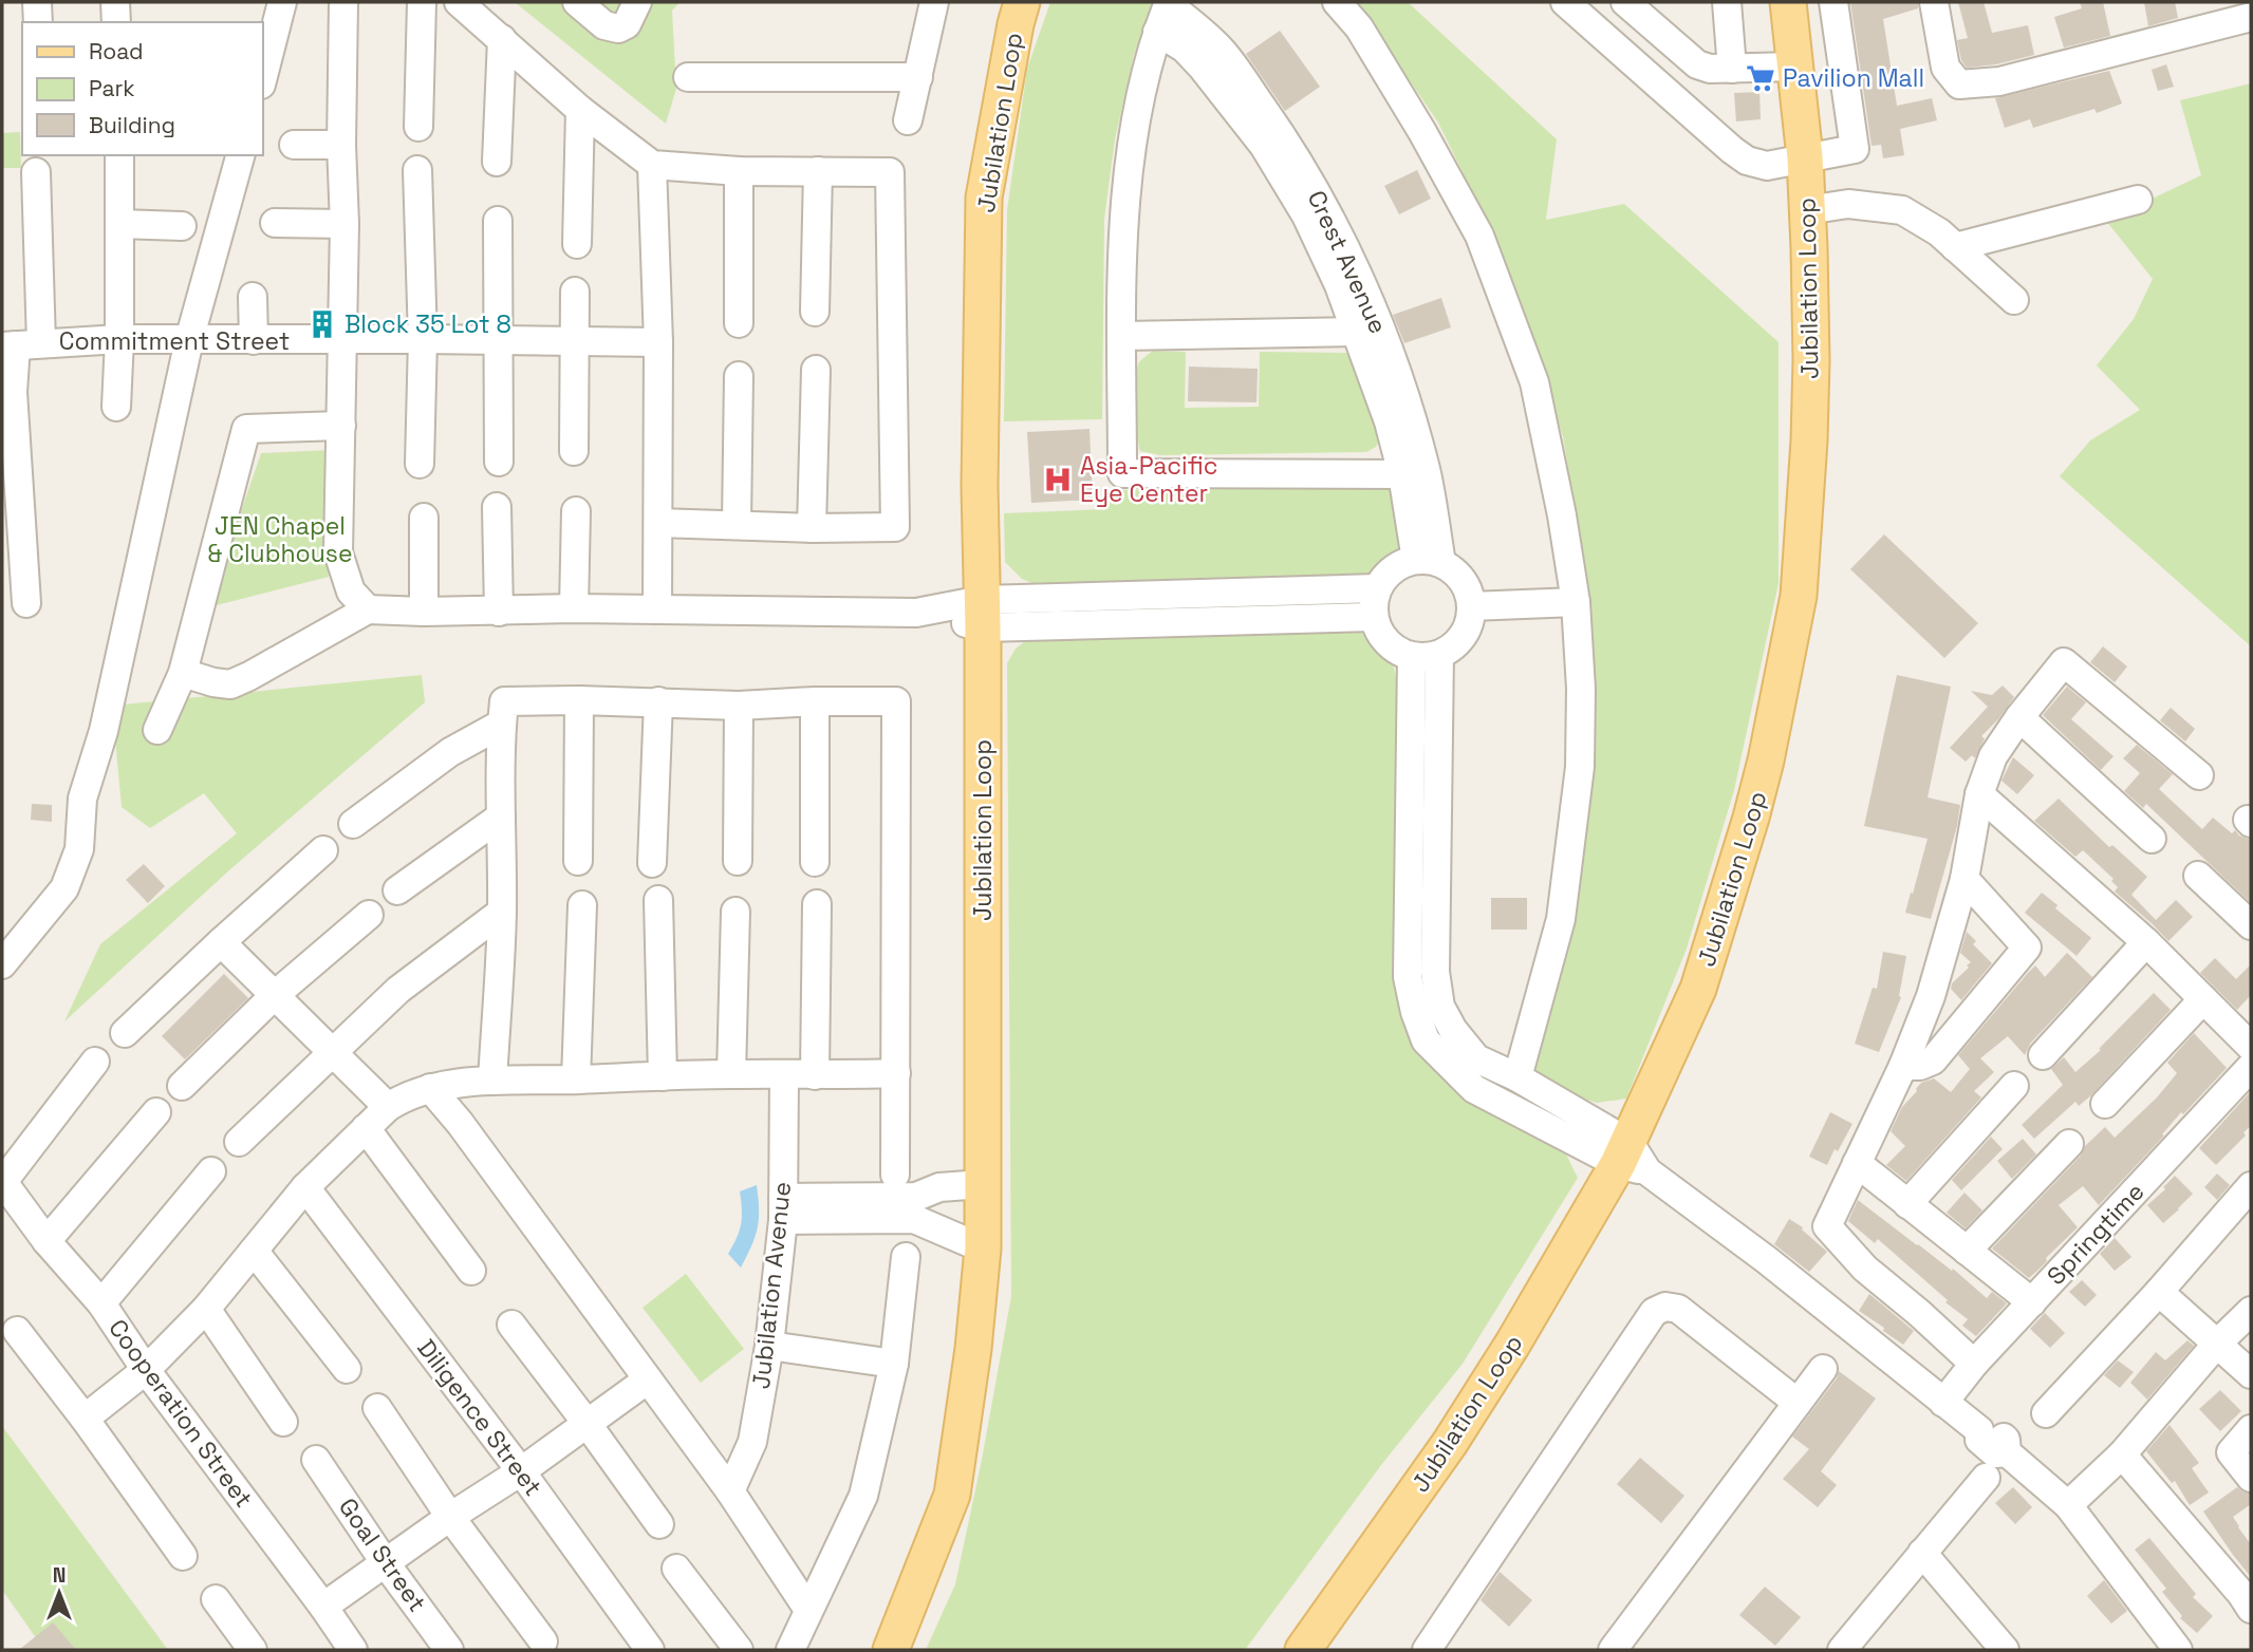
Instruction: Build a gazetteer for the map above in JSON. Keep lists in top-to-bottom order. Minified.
{"streets":{"main road":["Jubilation Loop"],"street":["Crest Avenue","Commitment Street","Springtime","Jubilation Avenue","Cooperation Street","Diligence Street","Goal Street"]},"parks":["JEN Chapel & Clubhouse"],"places":{"supermarket":["Pavilion Mall"],"building":["Block 35 Lot 8"],"hospital":["Asia-Pacific Eye Center"]},"legend":["Road","Park","Building"],"north":"top"}
